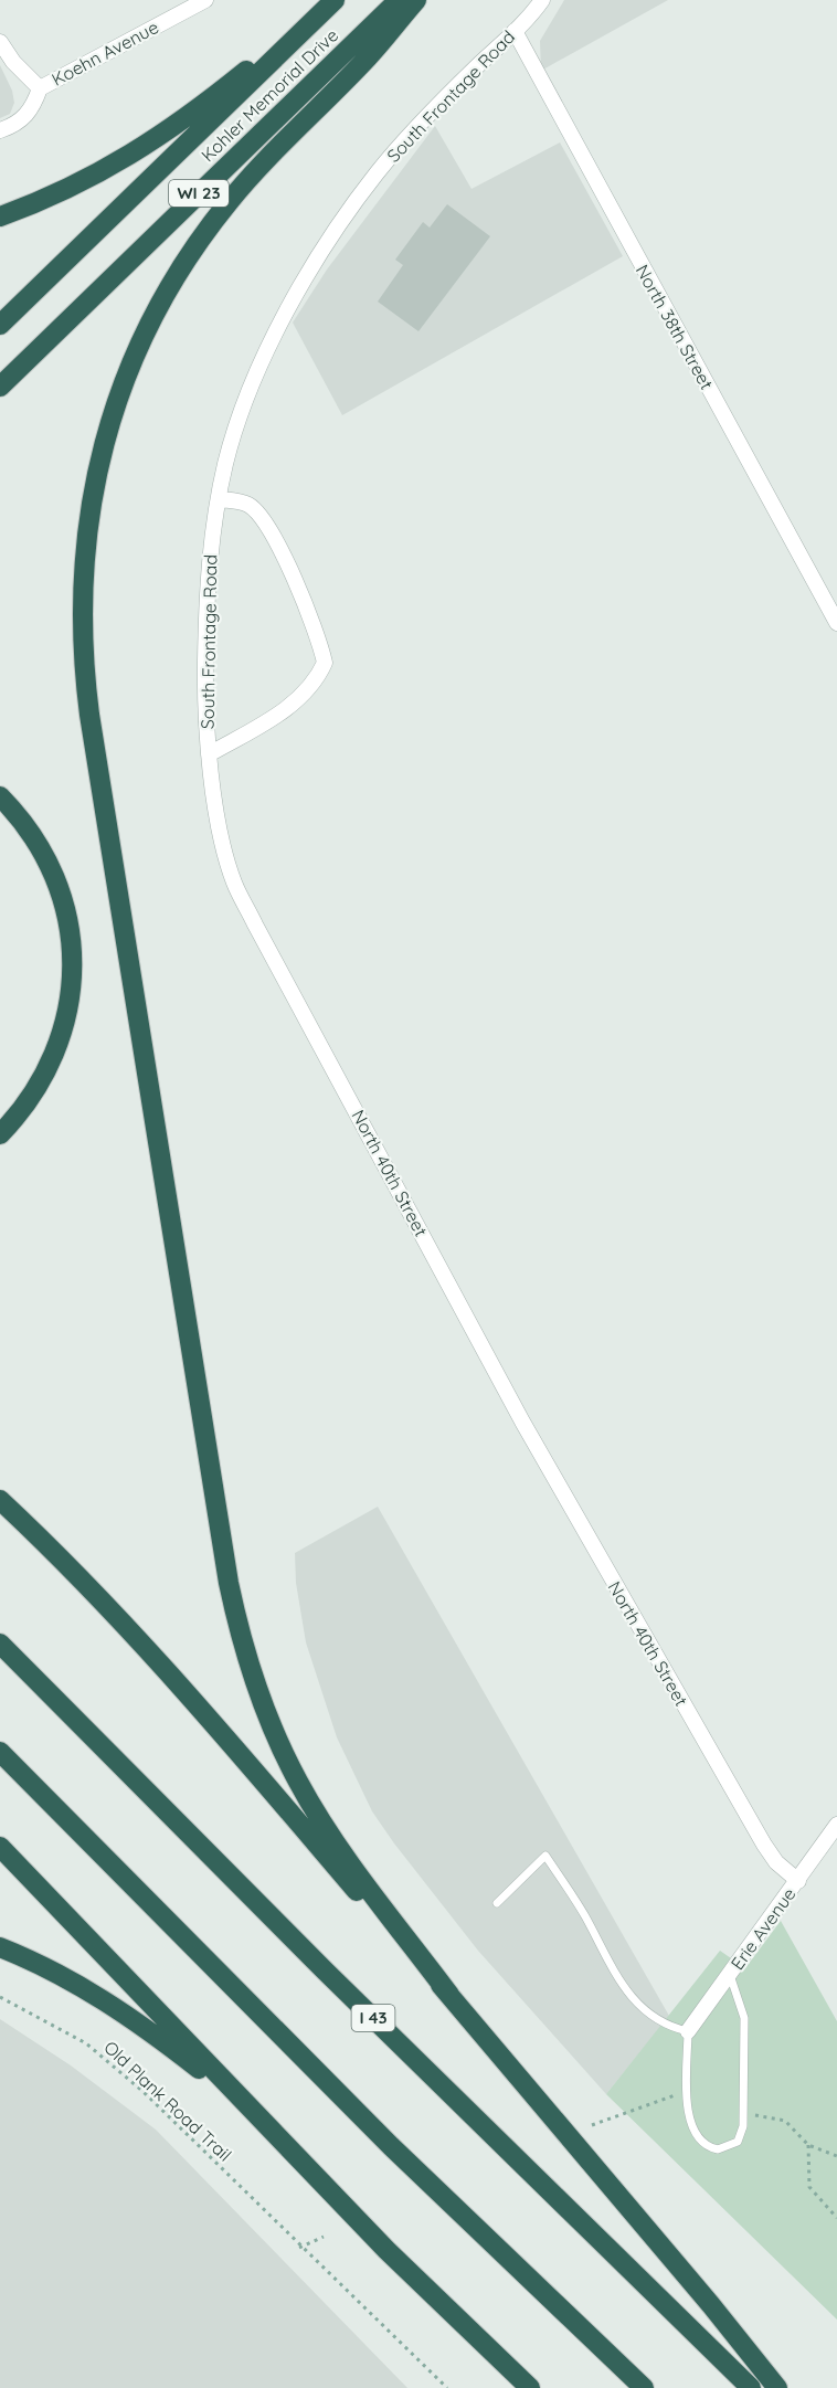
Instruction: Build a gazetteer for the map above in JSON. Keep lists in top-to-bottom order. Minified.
{"streets":{"highway":["Kohler Memorial Drive","WI 23","I 43"],"street":["Koehn Avenue","South Frontage Road","North 38th Street","North 40th Street","Erie Avenue"],"path":["Old Plank Road Trail"]},"crossings":[["South Frontage Road","North 38th Street"],["South Frontage Road","North 40th Street"],["North 40th Street","Erie Avenue"]]}
